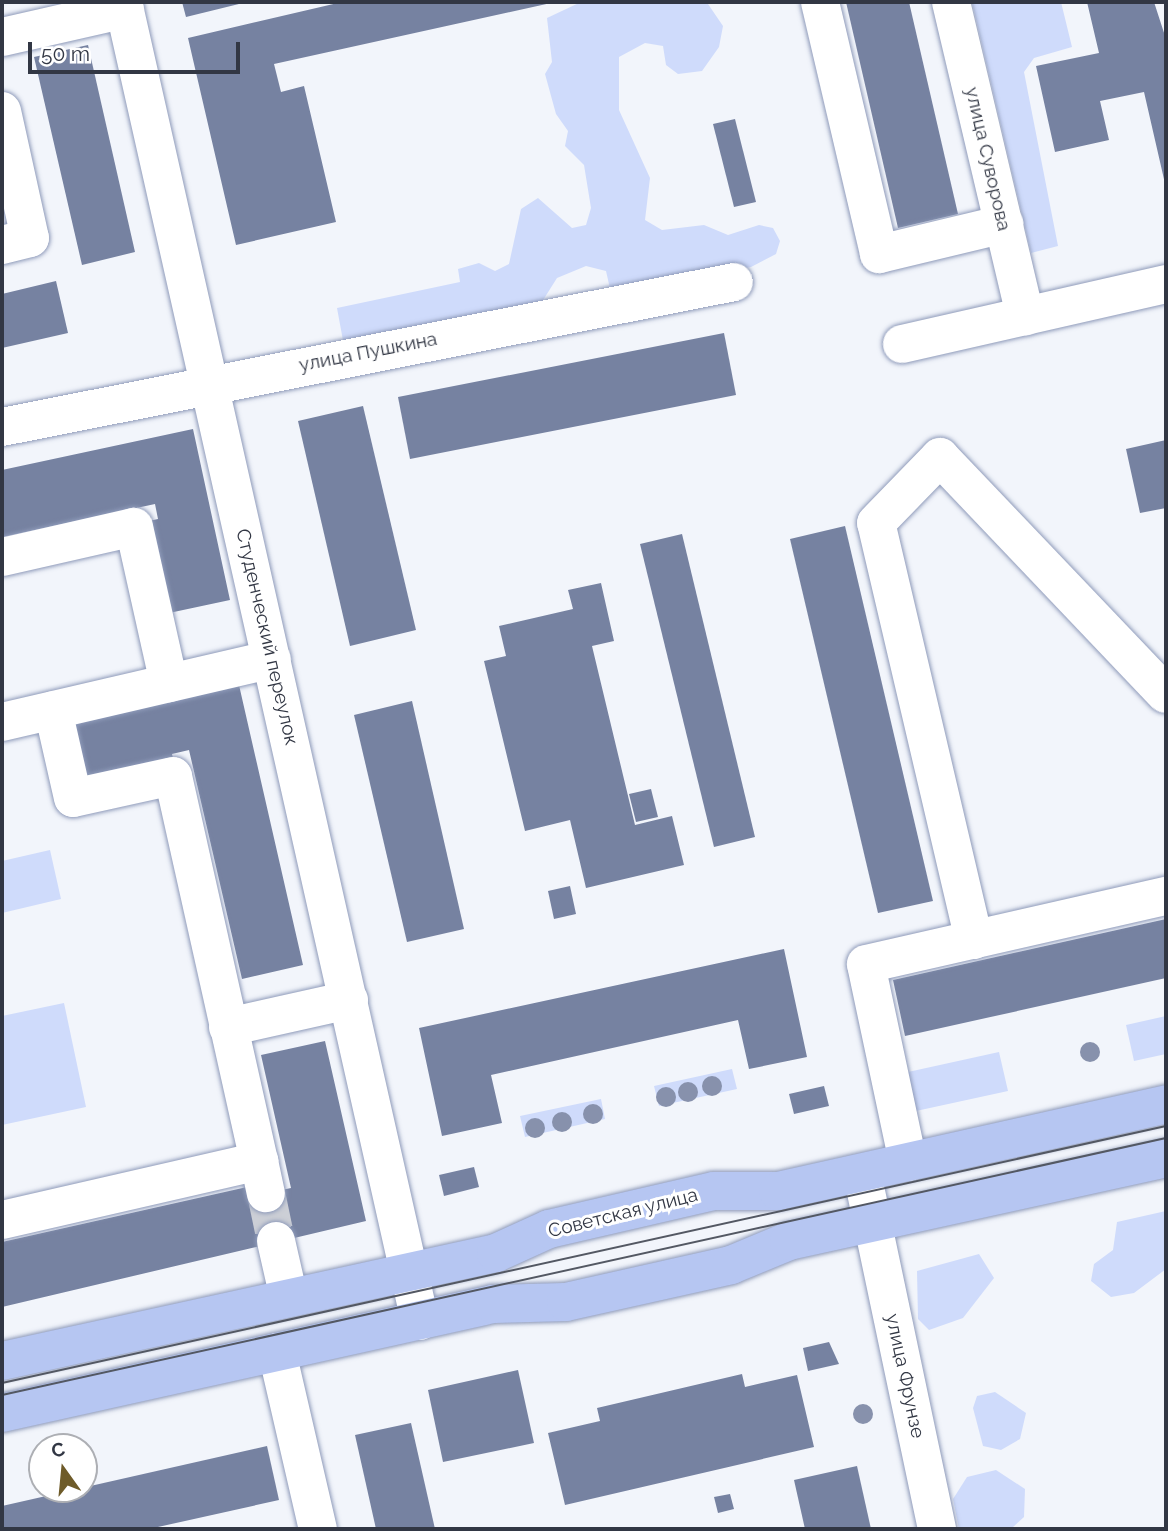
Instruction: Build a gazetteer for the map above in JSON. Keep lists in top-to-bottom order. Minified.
{"streets":{"main road":["Советская улица"],"street":["улица Суворова","улица Пушкина","Студенческий переулок","улица Фрунзе"]},"crossings":[["улица Пушкина","Студенческий переулок"],["Студенческий переулок","Советская улица"],["Советская улица","улица Фрунзе"]],"scale_bar":"50 m","north":"top"}
